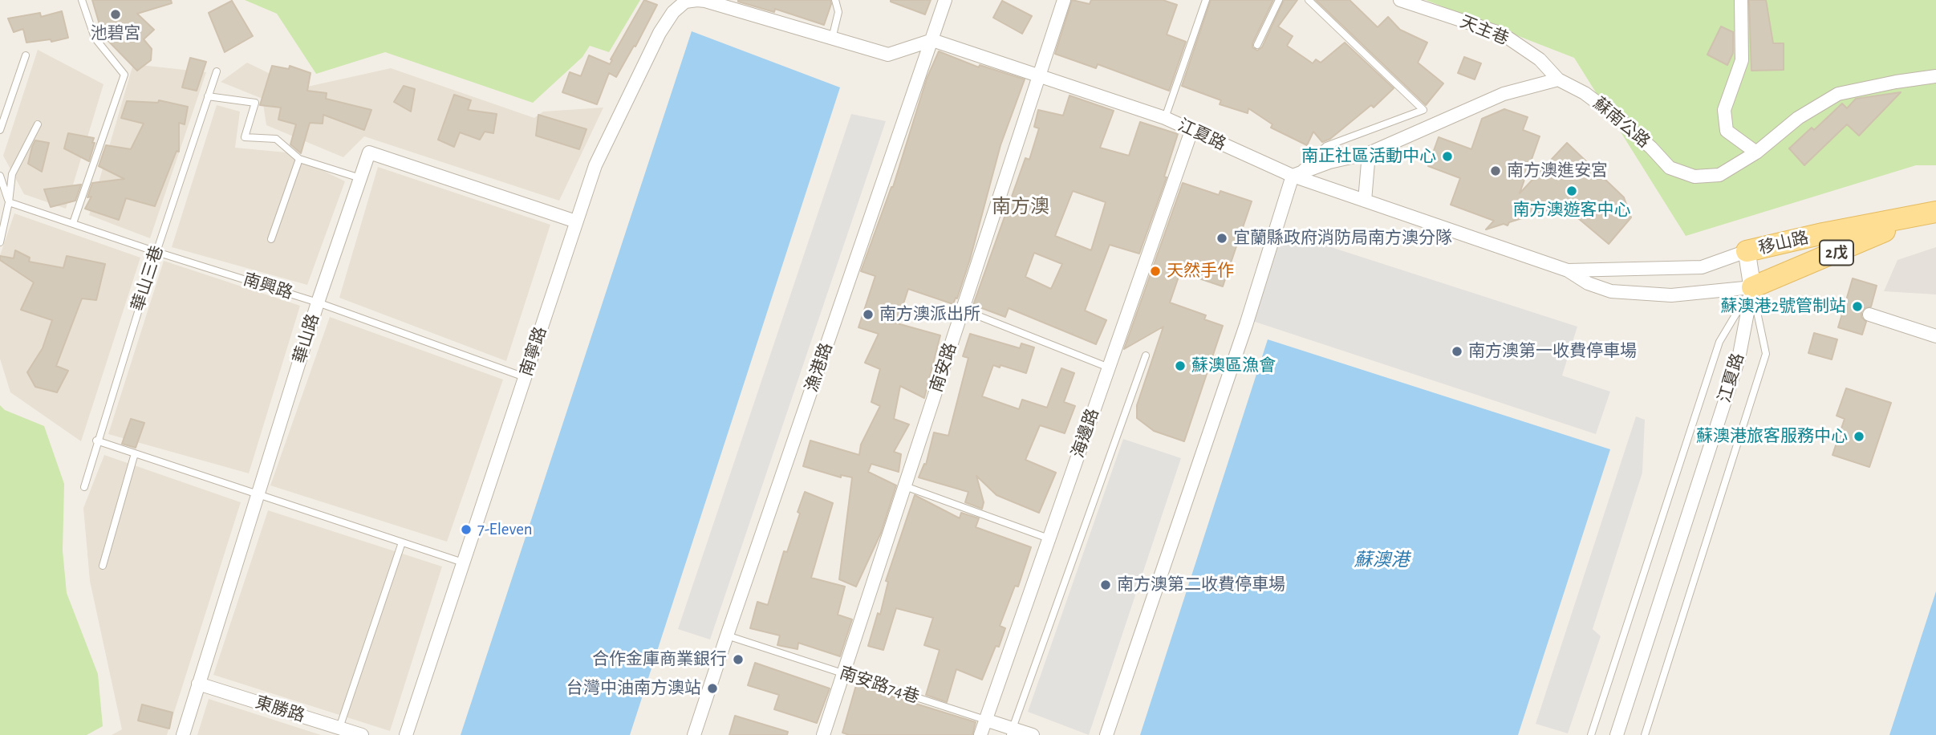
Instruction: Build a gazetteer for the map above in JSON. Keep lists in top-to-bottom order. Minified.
{"streets":{"main road":["移山路","2戊"],"street":["天主巷","蘇南公路","江夏路","華山路","南寧路","漁港路","南安路","海邊路","南安路74巷","東勝路"],"lane":["華山三巷","南興路"]},"crossings":[["天主巷","蘇南公路"],["江夏路","移山路"],["江夏路","漁港路"],["江夏路","南安路"],["江夏路","海邊路"],["華山三巷","南興路"],["南興路","華山路"],["南興路","南寧路"],["華山路","南寧路"],["華山路","東勝路"],["漁港路","南安路74巷"],["南安路","南安路74巷"],["海邊路","南安路74巷"]],"districts":["南方澳"],"water":["蘇澳港"],"places":["池碧宮","南正社區活動中心","南方澳進安宮","南方澳遊客中心","宜蘭縣政府消防局南方澳分隊","天然手作","蘇澳港2號管制站","南方澳派出所","南方澳第一收費停車場","蘇澳區漁會","蘇澳港旅客服務中心","7-Eleven","南方澳第二收費停車場","合作金庫商業銀行","台灣中油南方澳站"]}
